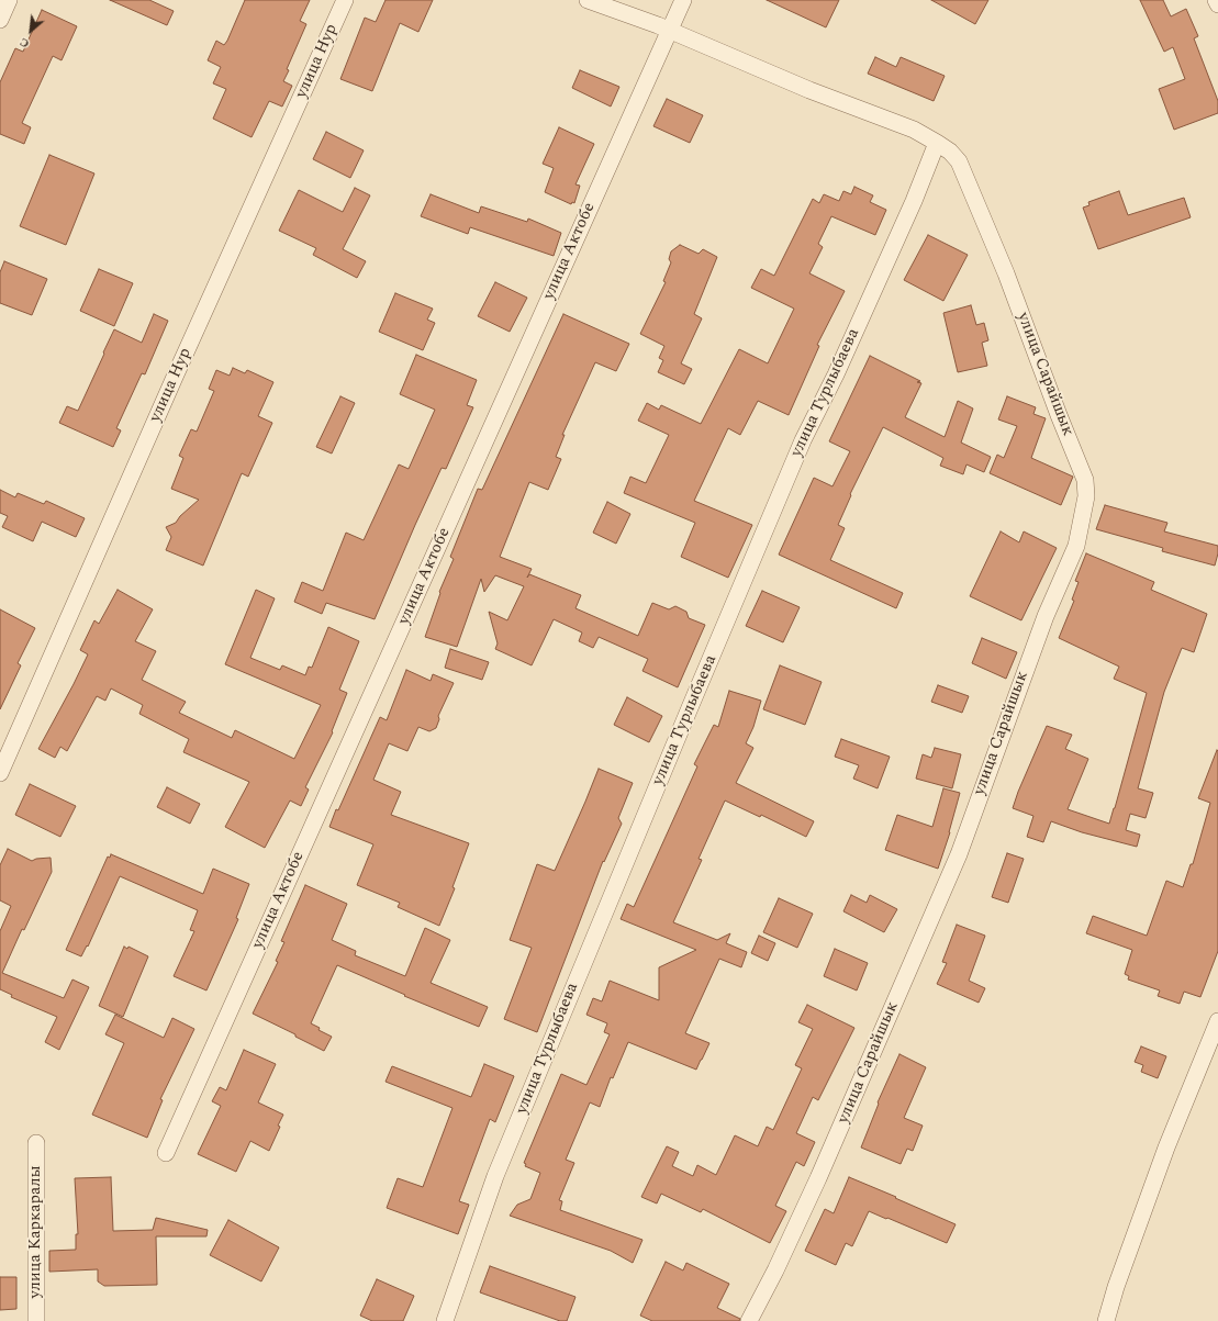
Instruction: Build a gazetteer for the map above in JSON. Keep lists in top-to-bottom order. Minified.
{"streets":{"street":["улица Нур","улица Актобе","улица Сарайшык","улица Турлыбаева","улица Каркаралы"]},"crossings":[["улица Актобе","улица Сарайшык"],["улица Сарайшык","улица Турлыбаева"]],"north":"bottom left"}
